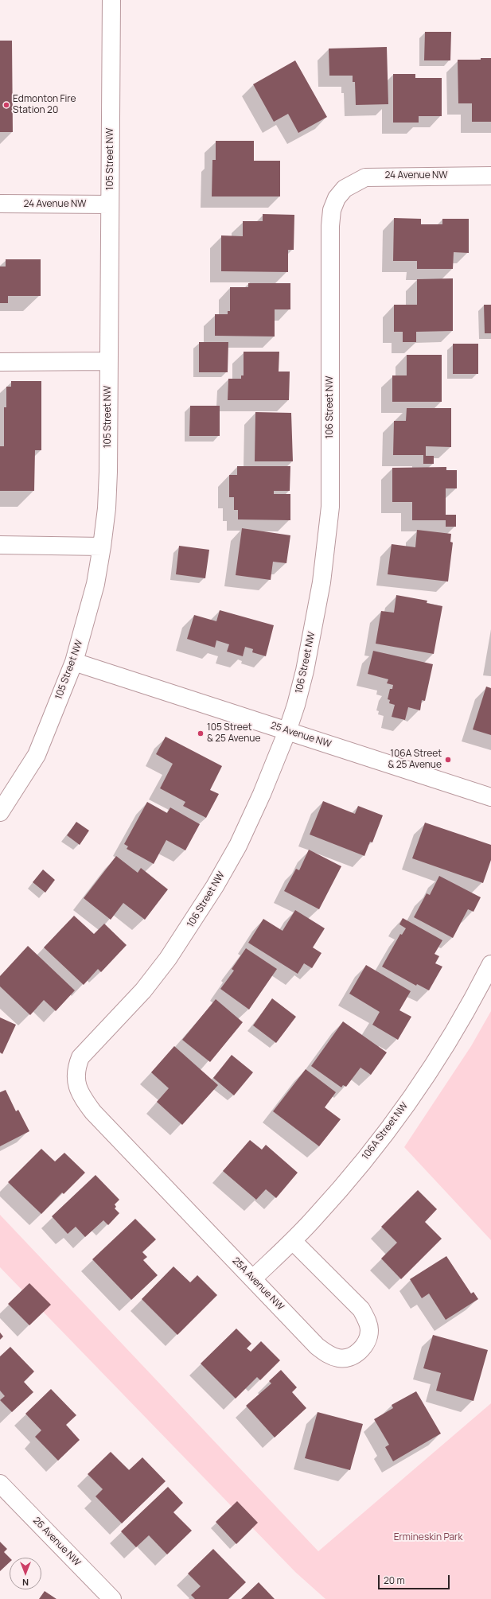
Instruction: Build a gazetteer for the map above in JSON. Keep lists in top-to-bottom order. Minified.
{"streets":{"street":["105 Street NW","24 Avenue NW","106 Street NW","25 Avenue NW","106A Street NW","25A Avenue NW","26 Avenue NW"]},"crossings":[["105 Street NW","24 Avenue NW"],["105 Street NW","25 Avenue NW"],["24 Avenue NW","106 Street NW"],["106 Street NW","25 Avenue NW"],["106 Street NW","25A Avenue NW"],["106A Street NW","25A Avenue NW"]],"parks":["Ermineskin Park"],"places":["Edmonton Fire Station 20","105 Street & 25 Avenue","106A Street & 25 Avenue"],"scale_bar":"20 m","north":"bottom"}
